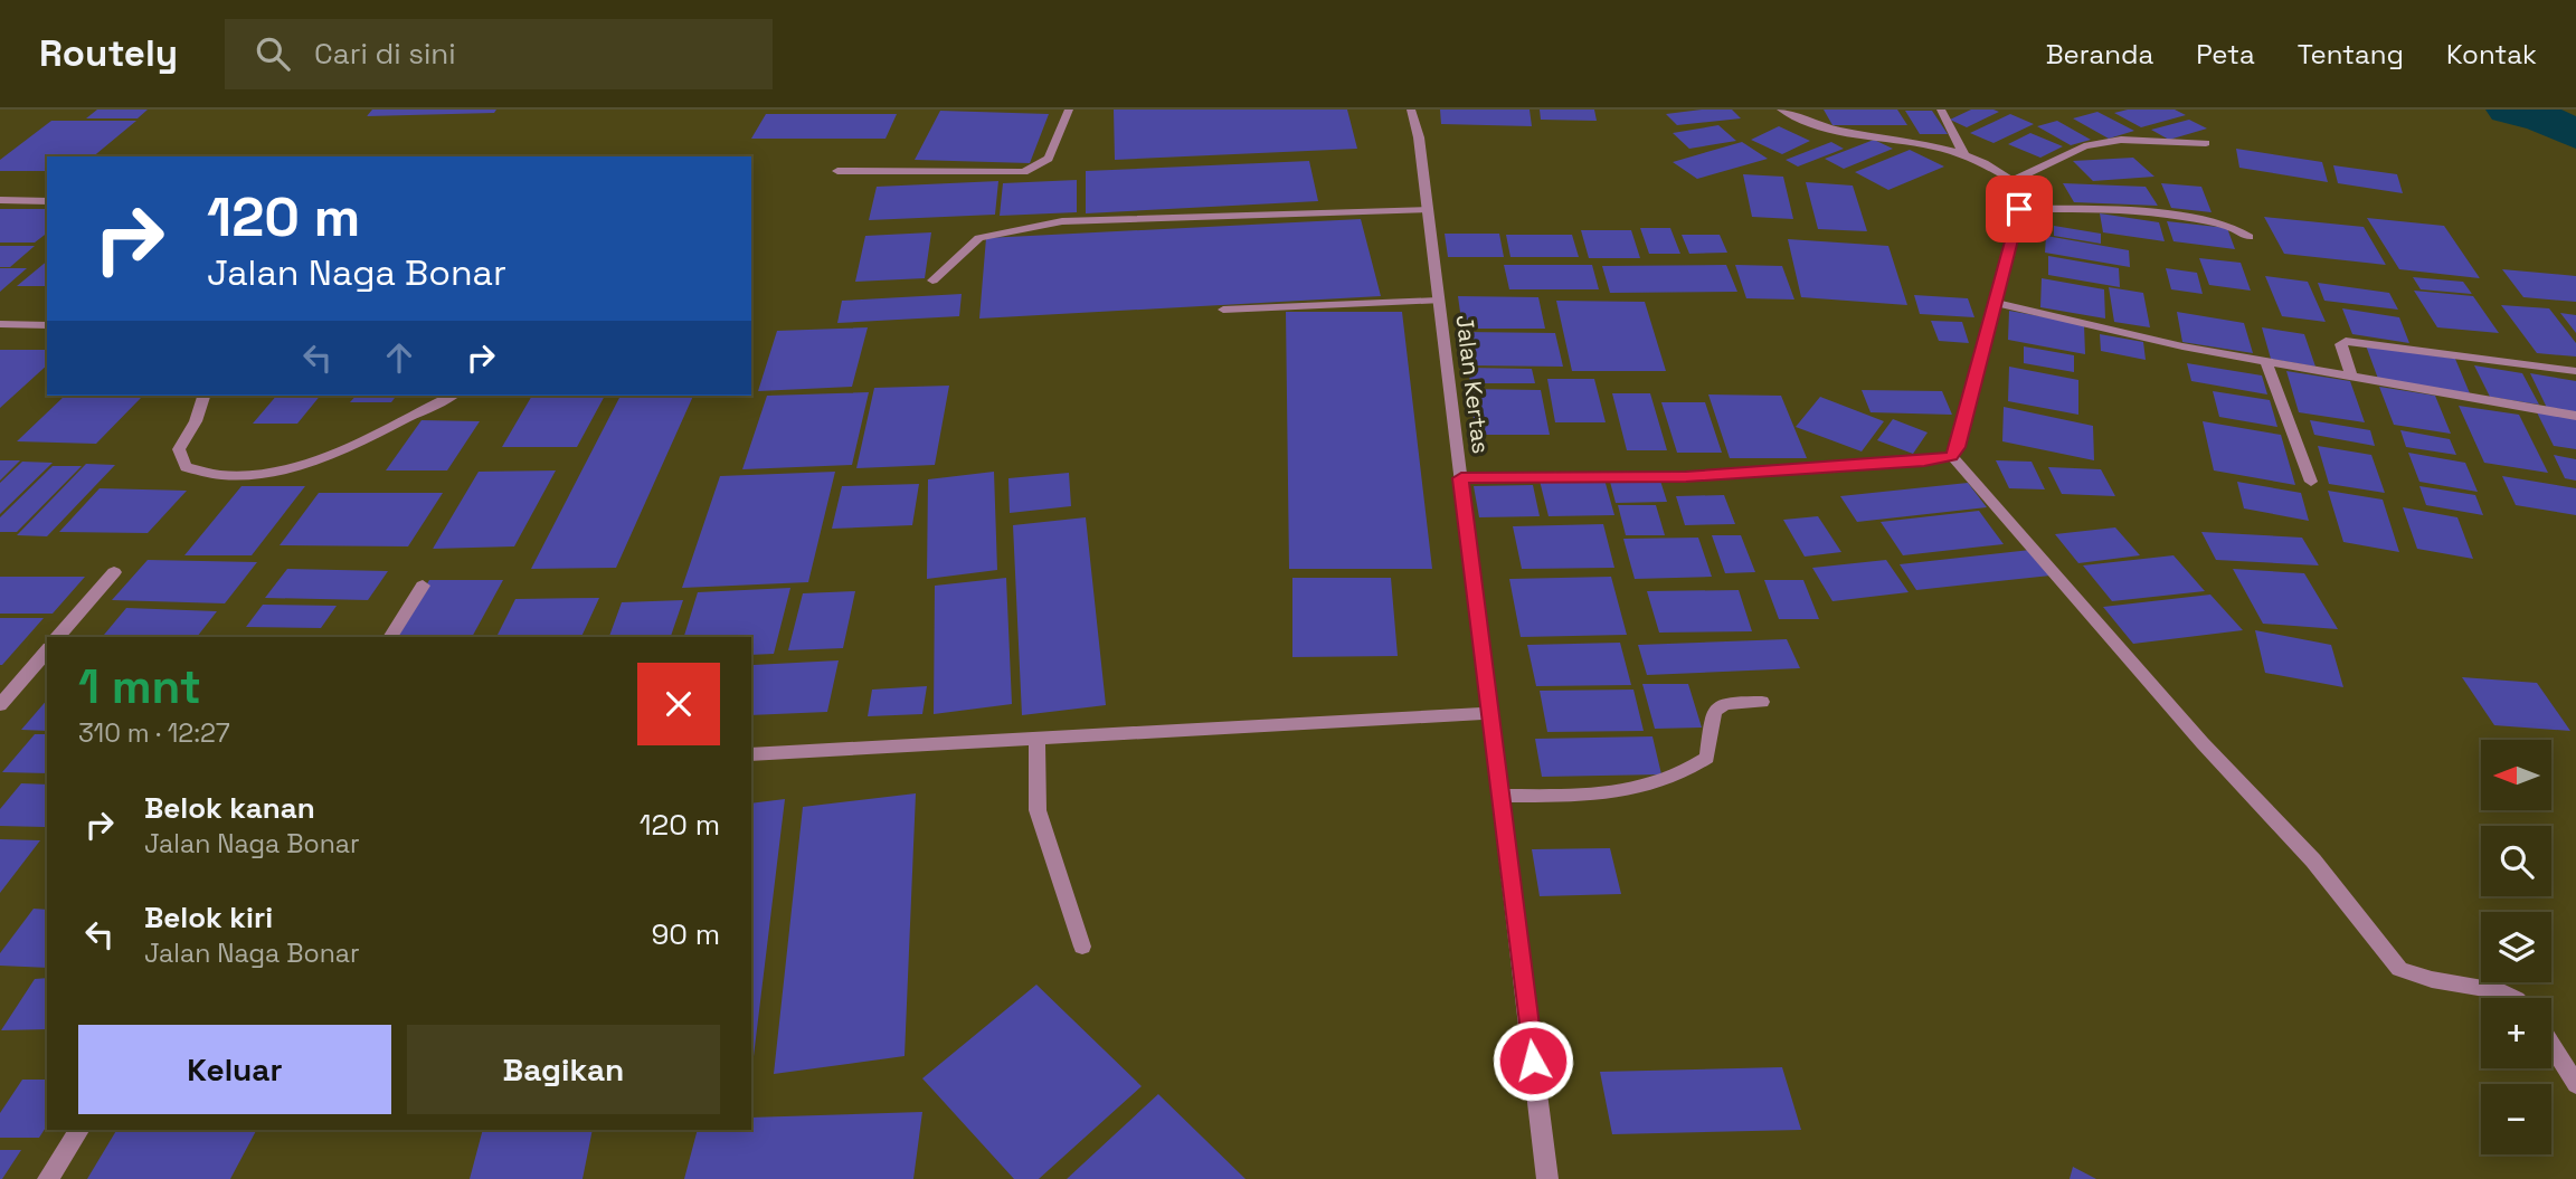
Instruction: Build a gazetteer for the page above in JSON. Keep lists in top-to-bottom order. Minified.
{"streets":{"street":["Jalan Kertas"]},"north":"left","page":{"header":"Routely","search":"Cari di sini","nav":["Beranda","Peta","Tentang","Kontak"],"turn":["120 m","Jalan Naga Bonar"],"heading":["1 mnt","310 m · 12:27"],"map_buttons":["+","−"],"list":[{"name":"Belok kanan","note":"Jalan Naga Bonar","value":"120 m"},{"name":"Belok kiri","note":"Jalan Naga Bonar","value":"90 m"}],"buttons":["Keluar","Bagikan"]}}
